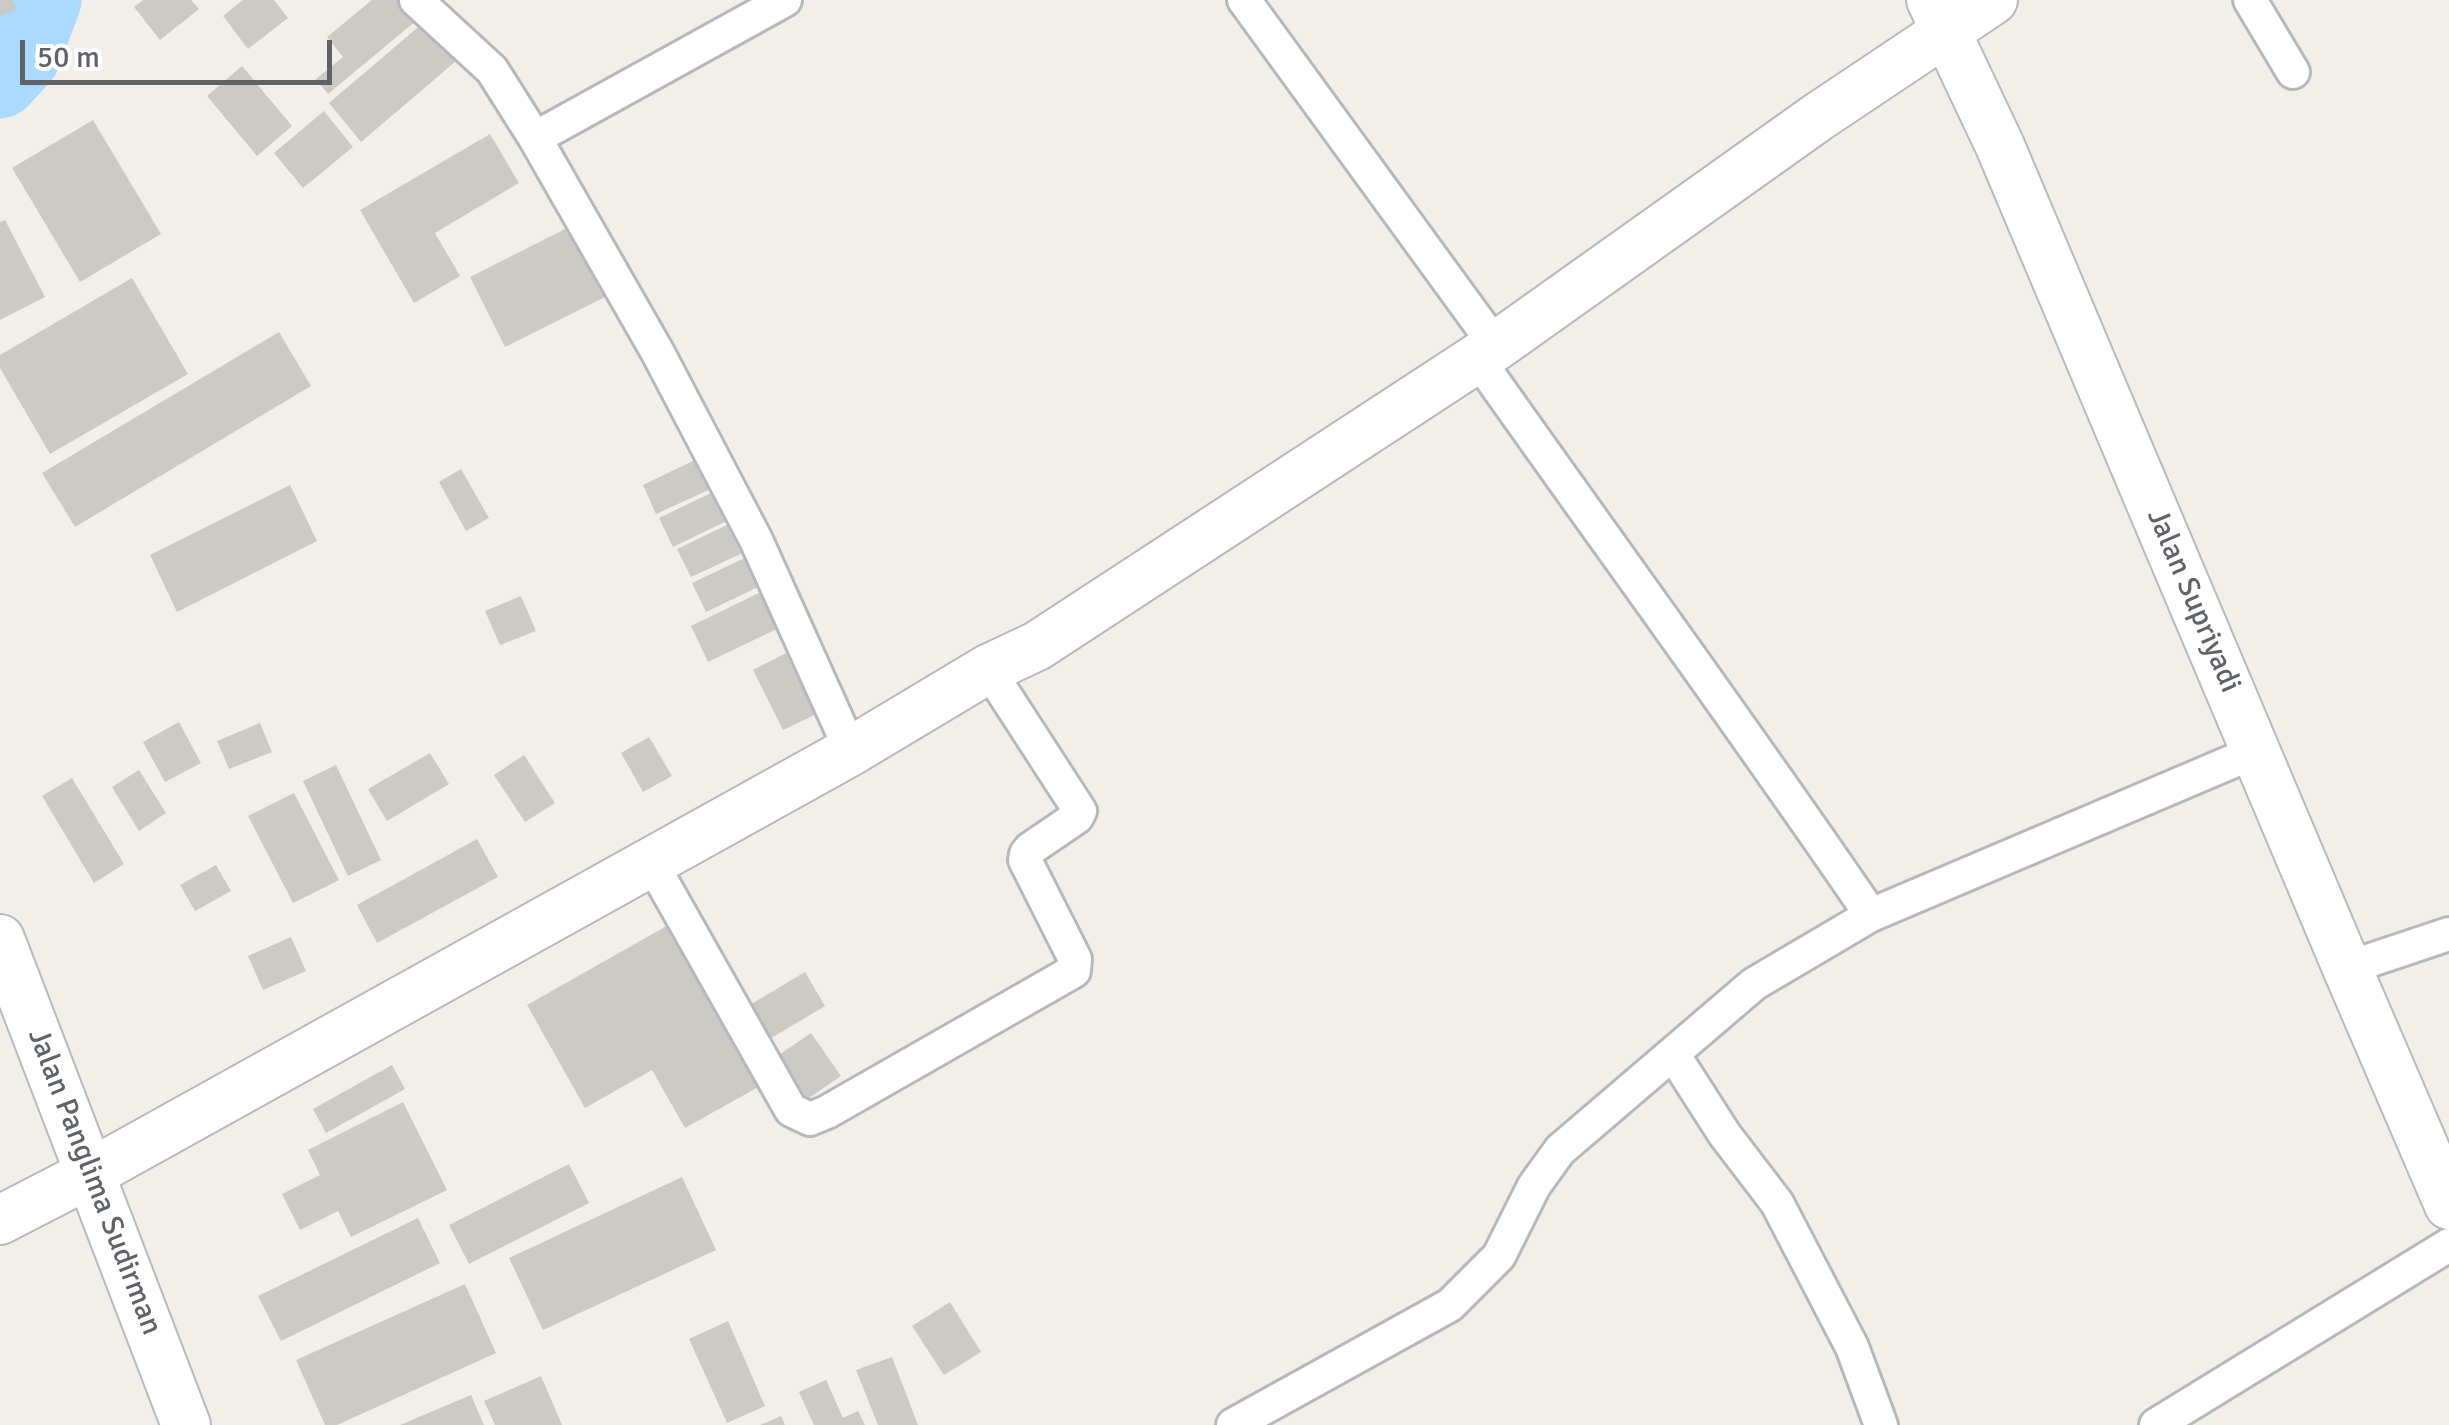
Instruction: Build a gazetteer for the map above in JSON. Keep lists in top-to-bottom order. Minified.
{"streets":{"street":["Jalan Supriyadi","Jalan Panglima Sudirman"]},"scale_bar":"50 m"}
